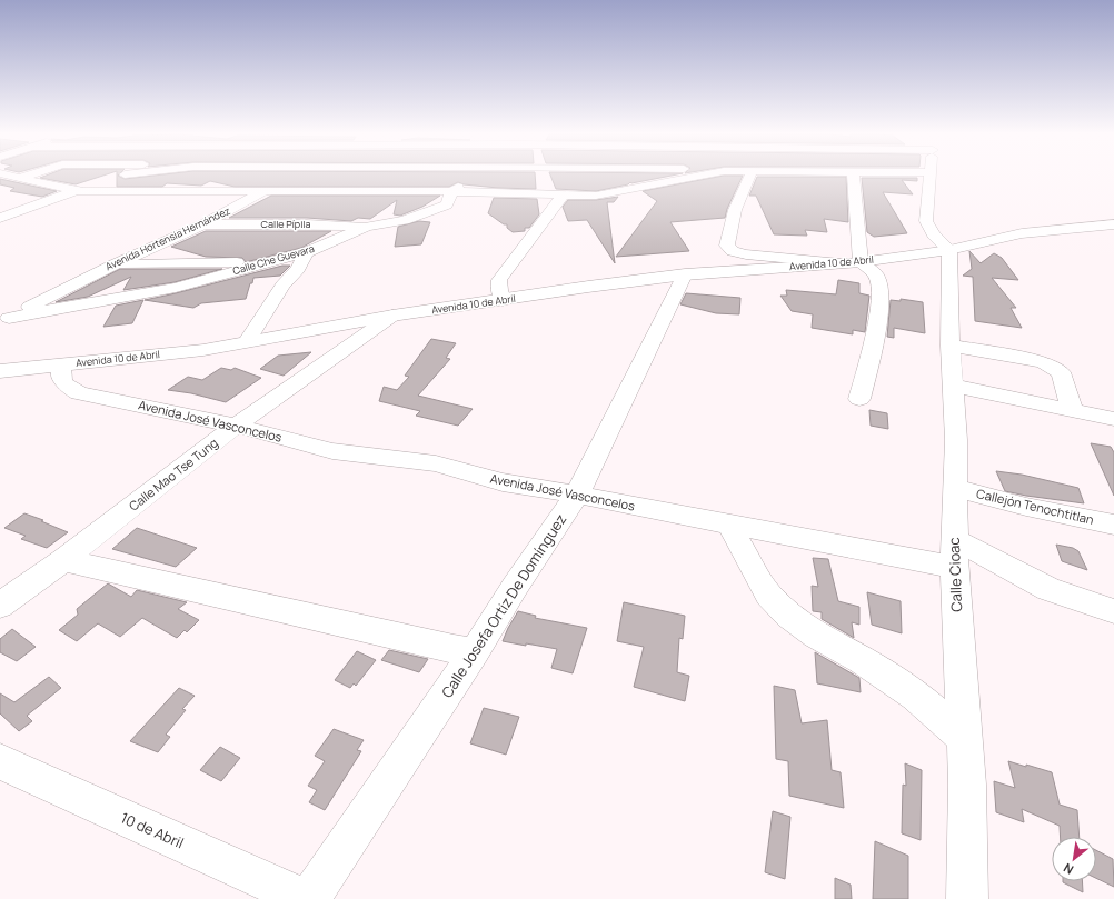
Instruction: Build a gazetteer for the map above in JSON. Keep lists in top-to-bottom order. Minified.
{"streets":{"street":["Calle Pípila","Avenida Hortensia Hernández","Calle Che Guevara","Avenida 10 de Abril","Avenida José Vasconcelos","Calle Mao Tse Tung","Callejón Tenochtitlan","Calle Cioac","Calle Josefa Ortiz De Domínguez","10 de Abril"]},"crossings":[["Calle Pípila","Avenida Hortensia Hernández"],["Calle Pípila","Calle Che Guevara"],["Avenida Hortensia Hernández","Calle Che Guevara"],["Avenida 10 de Abril","Avenida José Vasconcelos"],["Avenida 10 de Abril","Calle Mao Tse Tung"],["Avenida 10 de Abril","Calle Cioac"],["Avenida 10 de Abril","Calle Josefa Ortiz De Domínguez"],["Avenida José Vasconcelos","Calle Mao Tse Tung"],["Avenida José Vasconcelos","Calle Cioac"],["Avenida José Vasconcelos","Calle Josefa Ortiz De Domínguez"],["Callejón Tenochtitlan","Calle Cioac"]],"north":"bottom left"}
